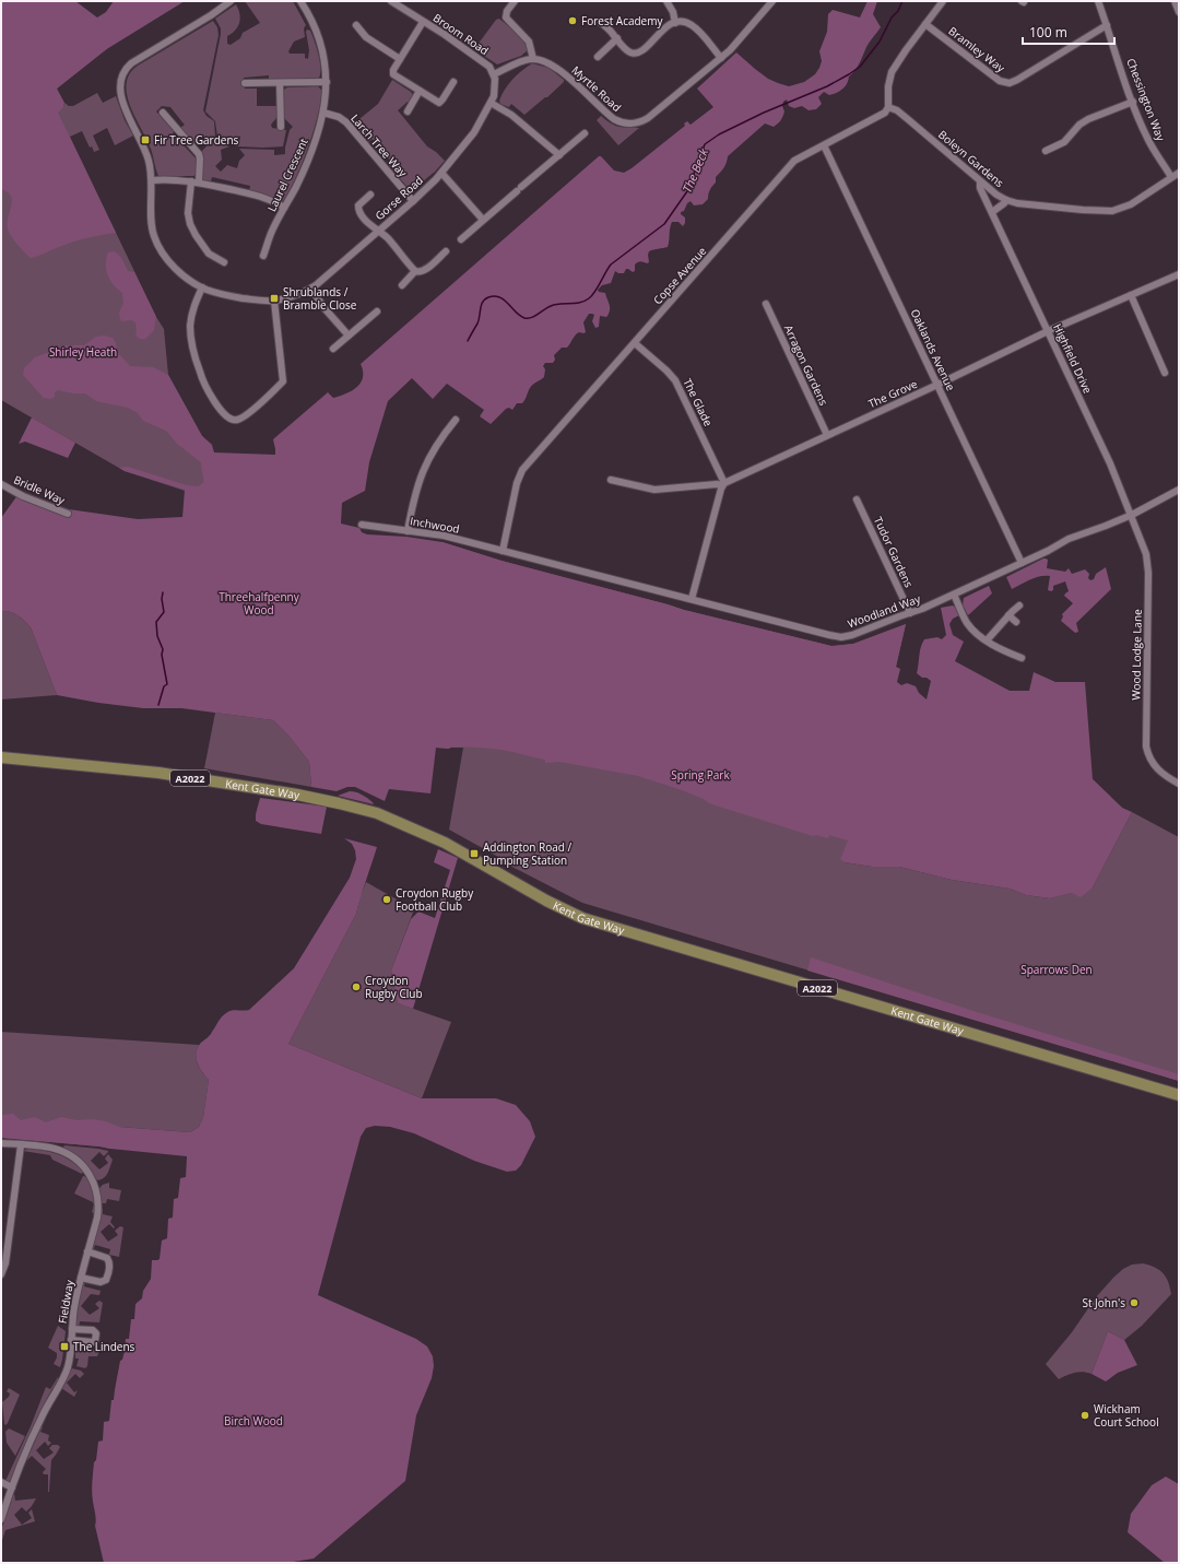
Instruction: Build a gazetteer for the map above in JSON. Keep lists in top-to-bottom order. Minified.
{"streets":{"main road":["A2022","Kent Gate Way"],"street":["Broom Road","Bramley Way","Myrtle Road","Chessington Way","Larch Tree Way","Boleyn Gardens","Laurel Crescent","Gorse Road","Copse Avenue","Oaklands Avenue","Highfield Drive","Arragon Gardens","The Grove","The Glade","Bridle Way","Inchwood","Tudor Gardens","Woodland Way","Wood Lodge Lane","Fieldway"]},"crossings":[["Broom Road","Gorse Road"],["Bramley Way","Chessington Way"],["Chessington Way","Boleyn Gardens"],["Larch Tree Way","Laurel Crescent"],["Larch Tree Way","Gorse Road"],["Boleyn Gardens","Copse Avenue"],["Boleyn Gardens","Highfield Drive"],["Copse Avenue","Oaklands Avenue"],["Copse Avenue","The Glade"],["Copse Avenue","Inchwood"],["Copse Avenue","Woodland Way"],["Oaklands Avenue","The Grove"],["Oaklands Avenue","Woodland Way"],["Highfield Drive","The Grove"],["Highfield Drive","Woodland Way"],["Highfield Drive","Wood Lodge Lane"],["Arragon Gardens","The Grove"],["The Grove","The Glade"],["Inchwood","Woodland Way"],["Tudor Gardens","Woodland Way"],["Woodland Way","Wood Lodge Lane"]],"water":["The Beck"],"parks":["Shirley Heath","Threehalfpenny Wood","Spring Park","Sparrows Den","Birch Wood"],"places":{"other":["Forest Academy","Croydon Rugby Football Club","Croydon Rugby Club","St John's","Wickham Court School"],"transit":["Fir Tree Gardens","Shrublands / Bramble Close","Addington Road / Pumping Station","The Lindens"]},"scale_bar":"100 m"}
